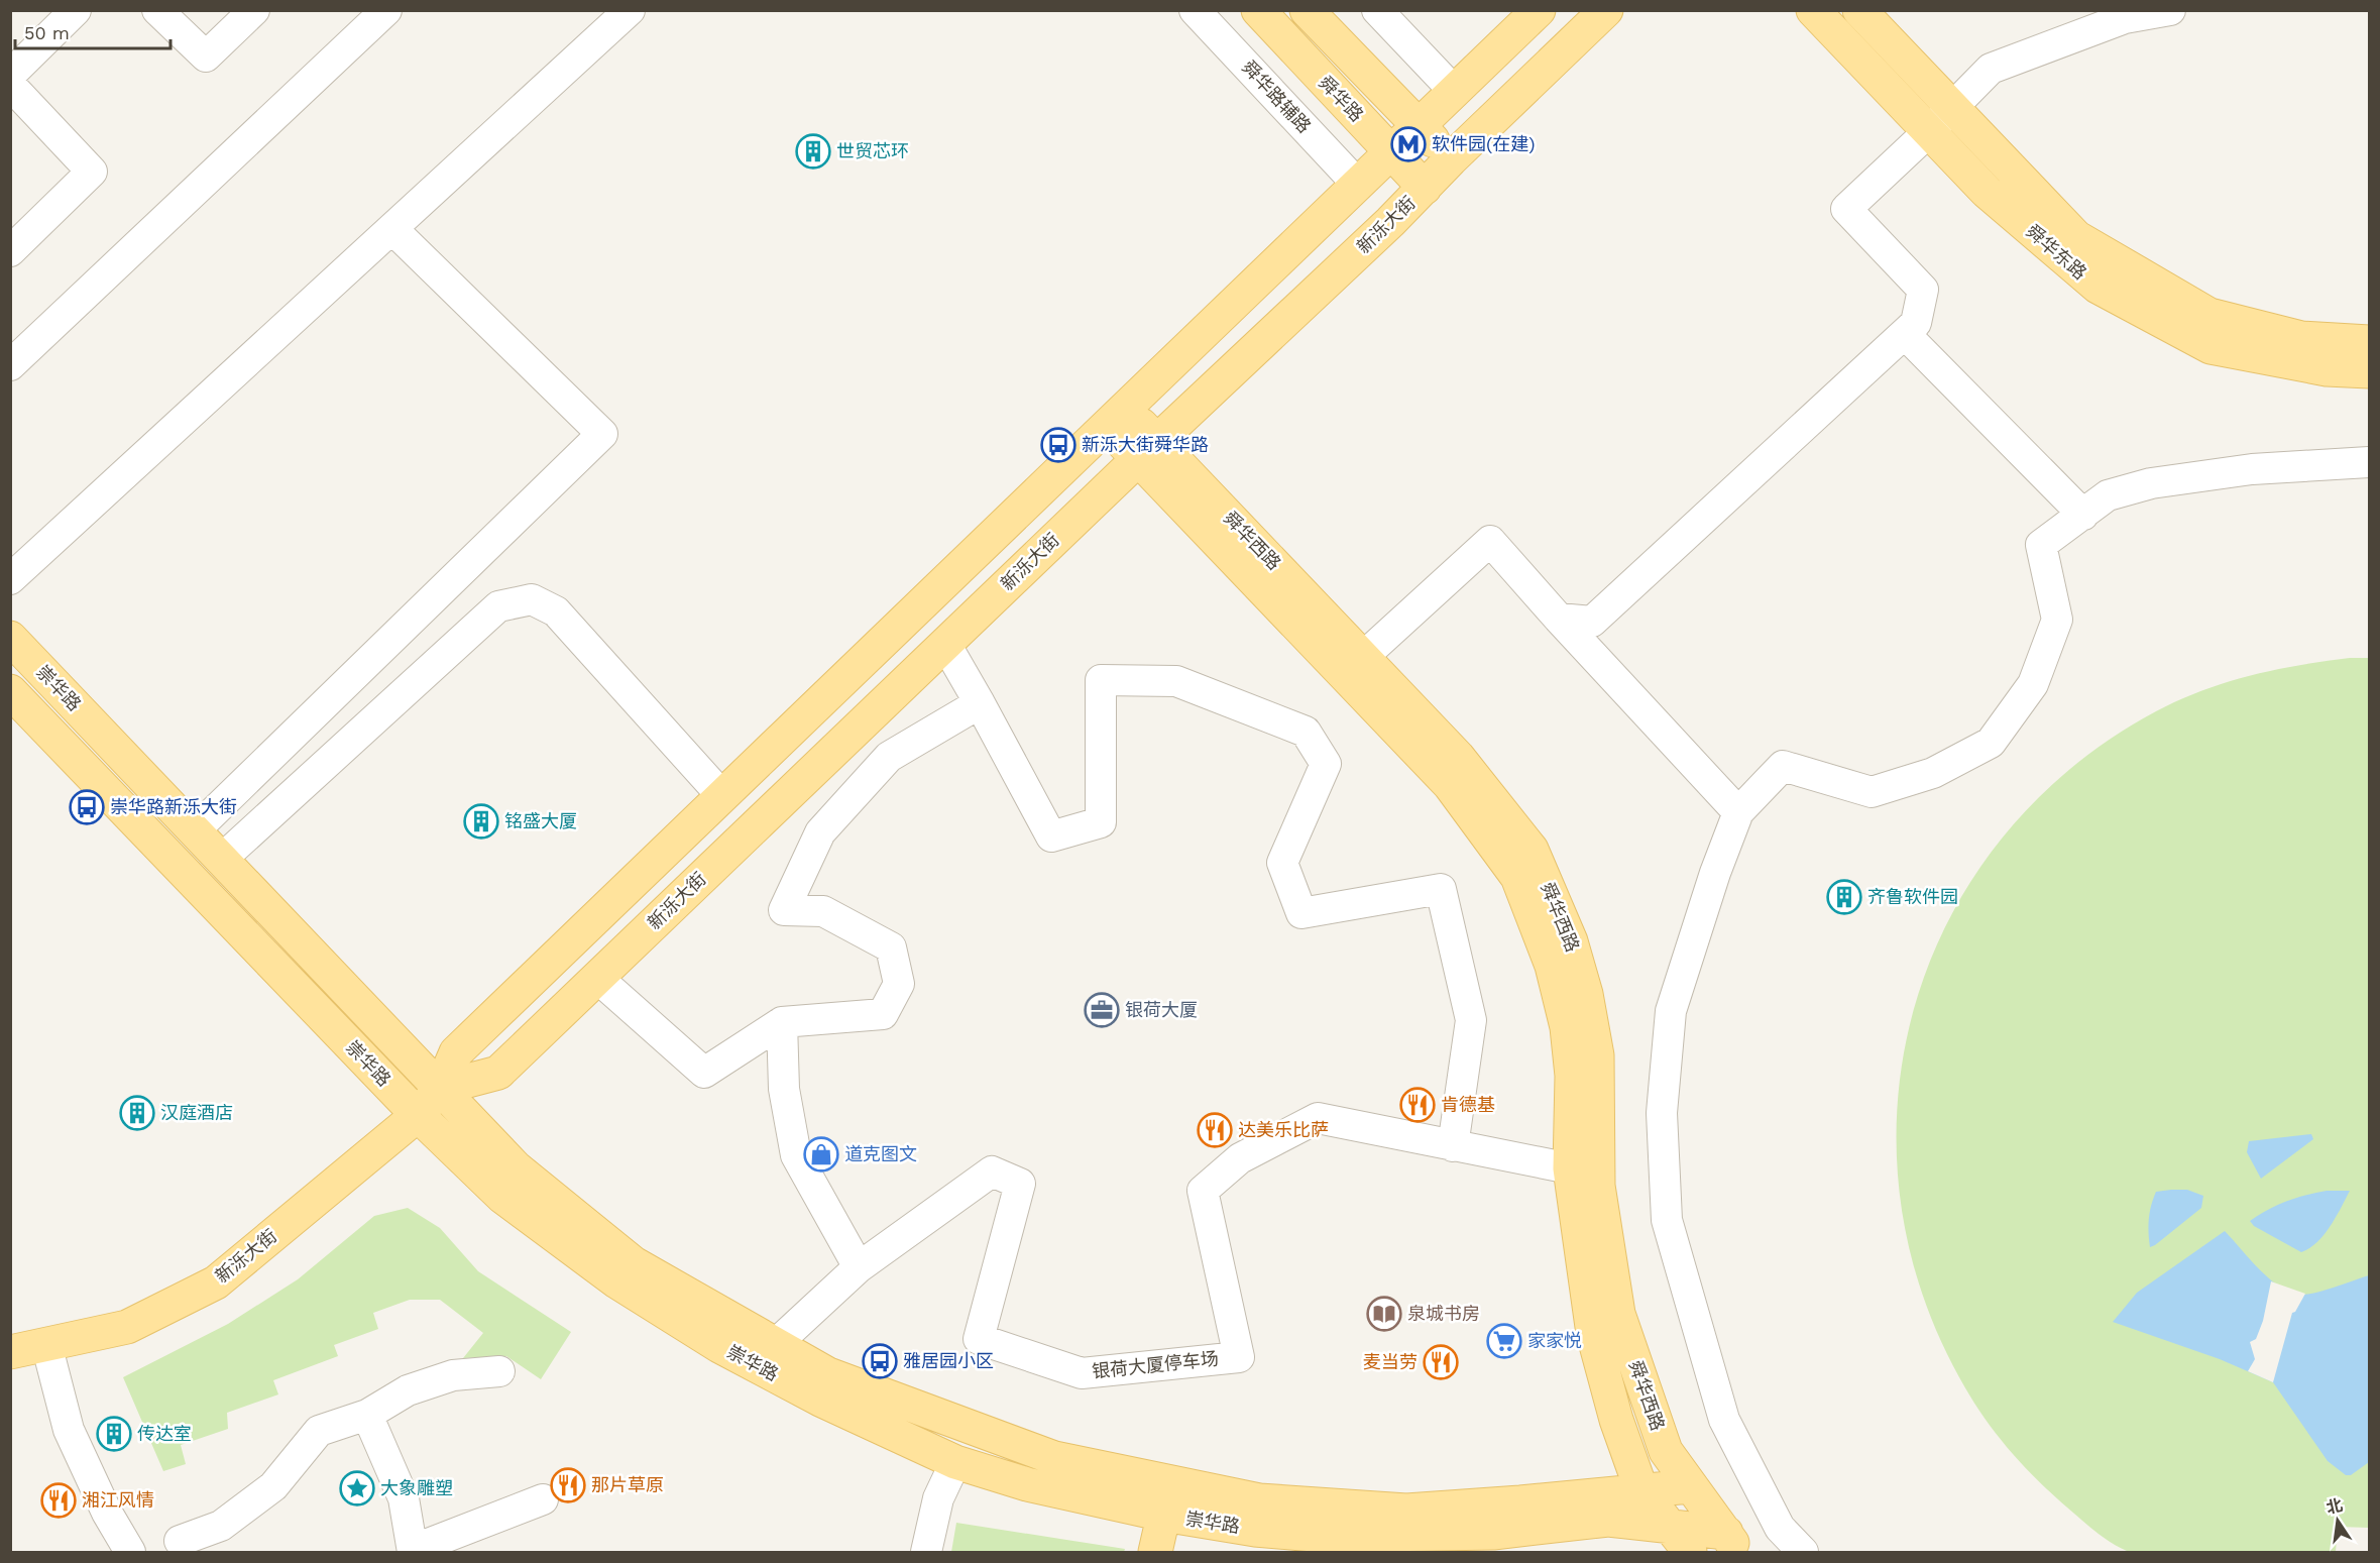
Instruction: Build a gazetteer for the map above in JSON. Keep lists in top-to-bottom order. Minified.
{"streets":{"main road":["舜华路","新泺大街","舜华东路","舜华西路","崇华路"],"street":["舜华路辅路","银荷大厦停车场"]},"crossings":[["舜华路辅路","新泺大街"],["舜华路","新泺大街"],["新泺大街","舜华西路"],["新泺大街","崇华路"],["舜华西路","崇华路"],["舜华西路","银荷大厦停车场"],["崇华路","银荷大厦停车场"]],"places":{"metro station":["软件园(在建)"],"building":["世贸芯环","铭盛大厦","齐鲁软件园","汉庭酒店","传达室"],"bus stop":["新泺大街舜华路","崇华路新泺大街","雅居园小区"],"office":["银荷大厦"],"restaurant":["肯德基","达美乐比萨","麦当劳","那片草原","湘江风情"],"shop":["道克图文"],"library":["泉城书房"],"supermarket":["家家悦"],"place":["大象雕塑"]},"scale_bar":"50 m","north":"top"}
